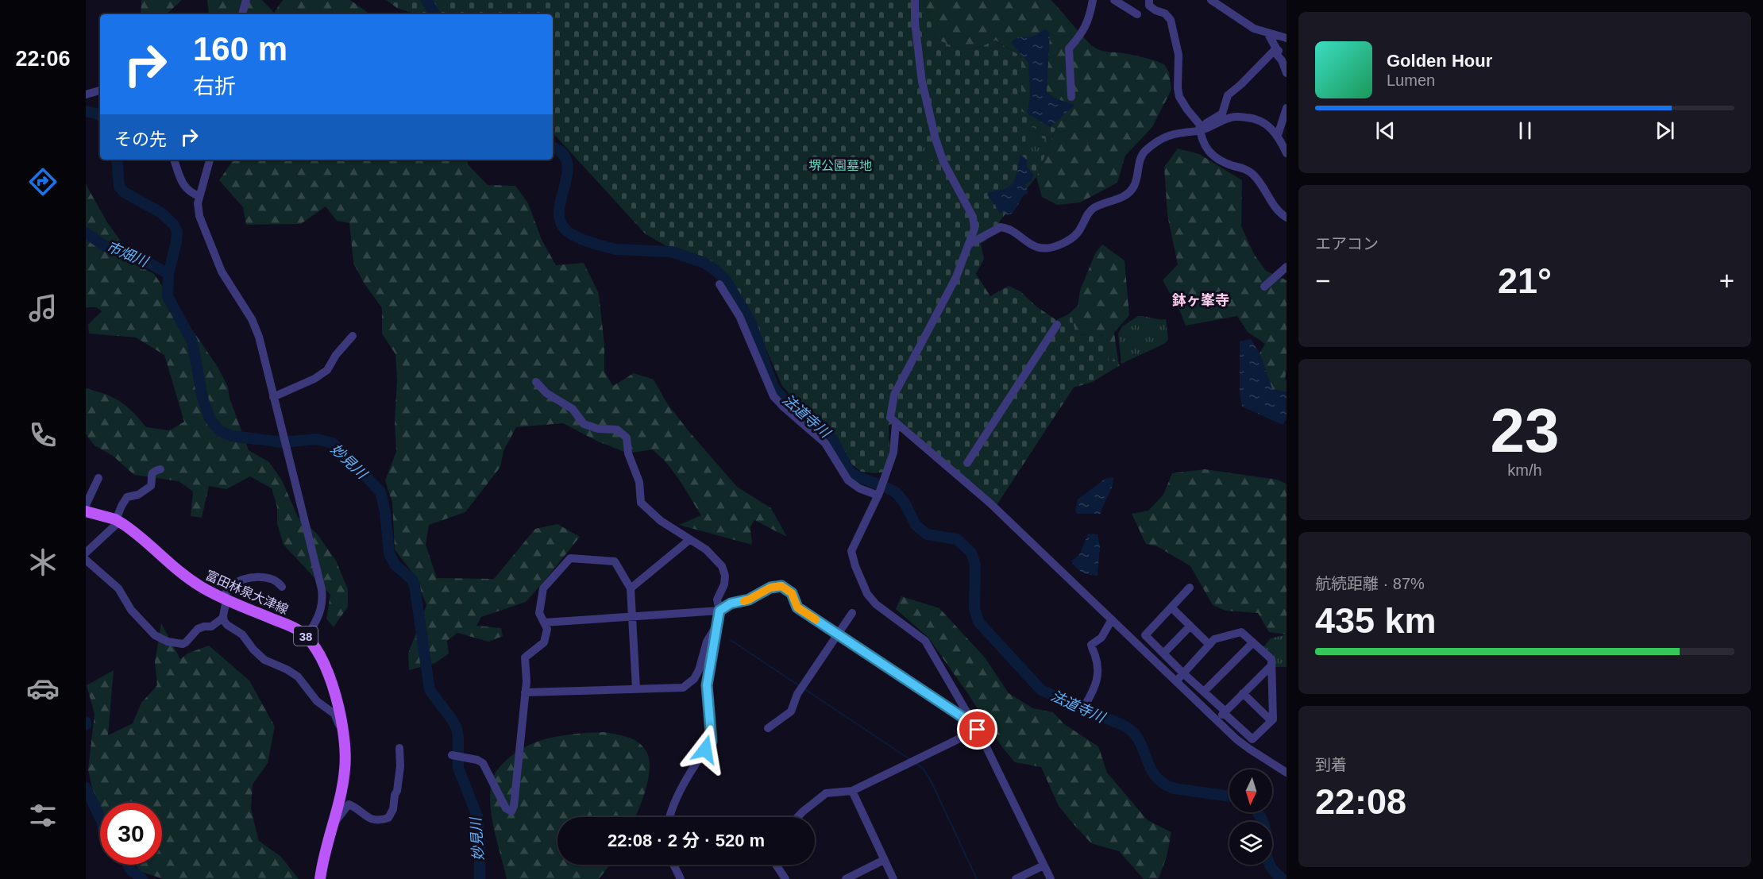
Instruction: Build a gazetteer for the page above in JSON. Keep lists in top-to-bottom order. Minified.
{"streets":{"main road":["富田林泉大津線","38"]},"districts":["鉢ヶ峯寺"],"water":["市畑川","法道寺川","妙見川"],"parks":["堺公園墓地"],"north":"bottom","page":{"tabs":"22:06","turn":["160 m","右折"],"song":["Golden Hour","Lumen"],"then":"その先","tile":["エアコン",["23","km/h"],["航続距離 · 87%","435 km"],["到着","22:08"]],"heat":["−","21°","+"],"limit":"30","trip":"22:08 · 2 分 · 520 m"}}
